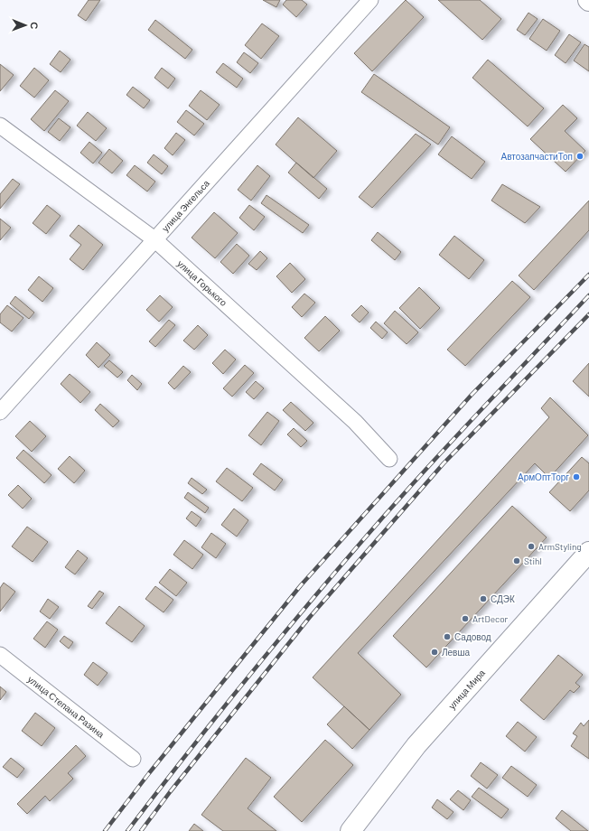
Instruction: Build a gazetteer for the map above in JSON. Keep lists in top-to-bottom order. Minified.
{"streets":{"main road":["улица Мира"],"street":["улица Энгельса","улица Горького","улица Степана Разина"]},"crossings":[["улица Энгельса","улица Горького"]],"places":["АвтозапчастиТоп","АрмОптТорг","ArmStyling","Stihl","СДЭК","ArtDecor","Садовод","Левша"],"north":"right"}
